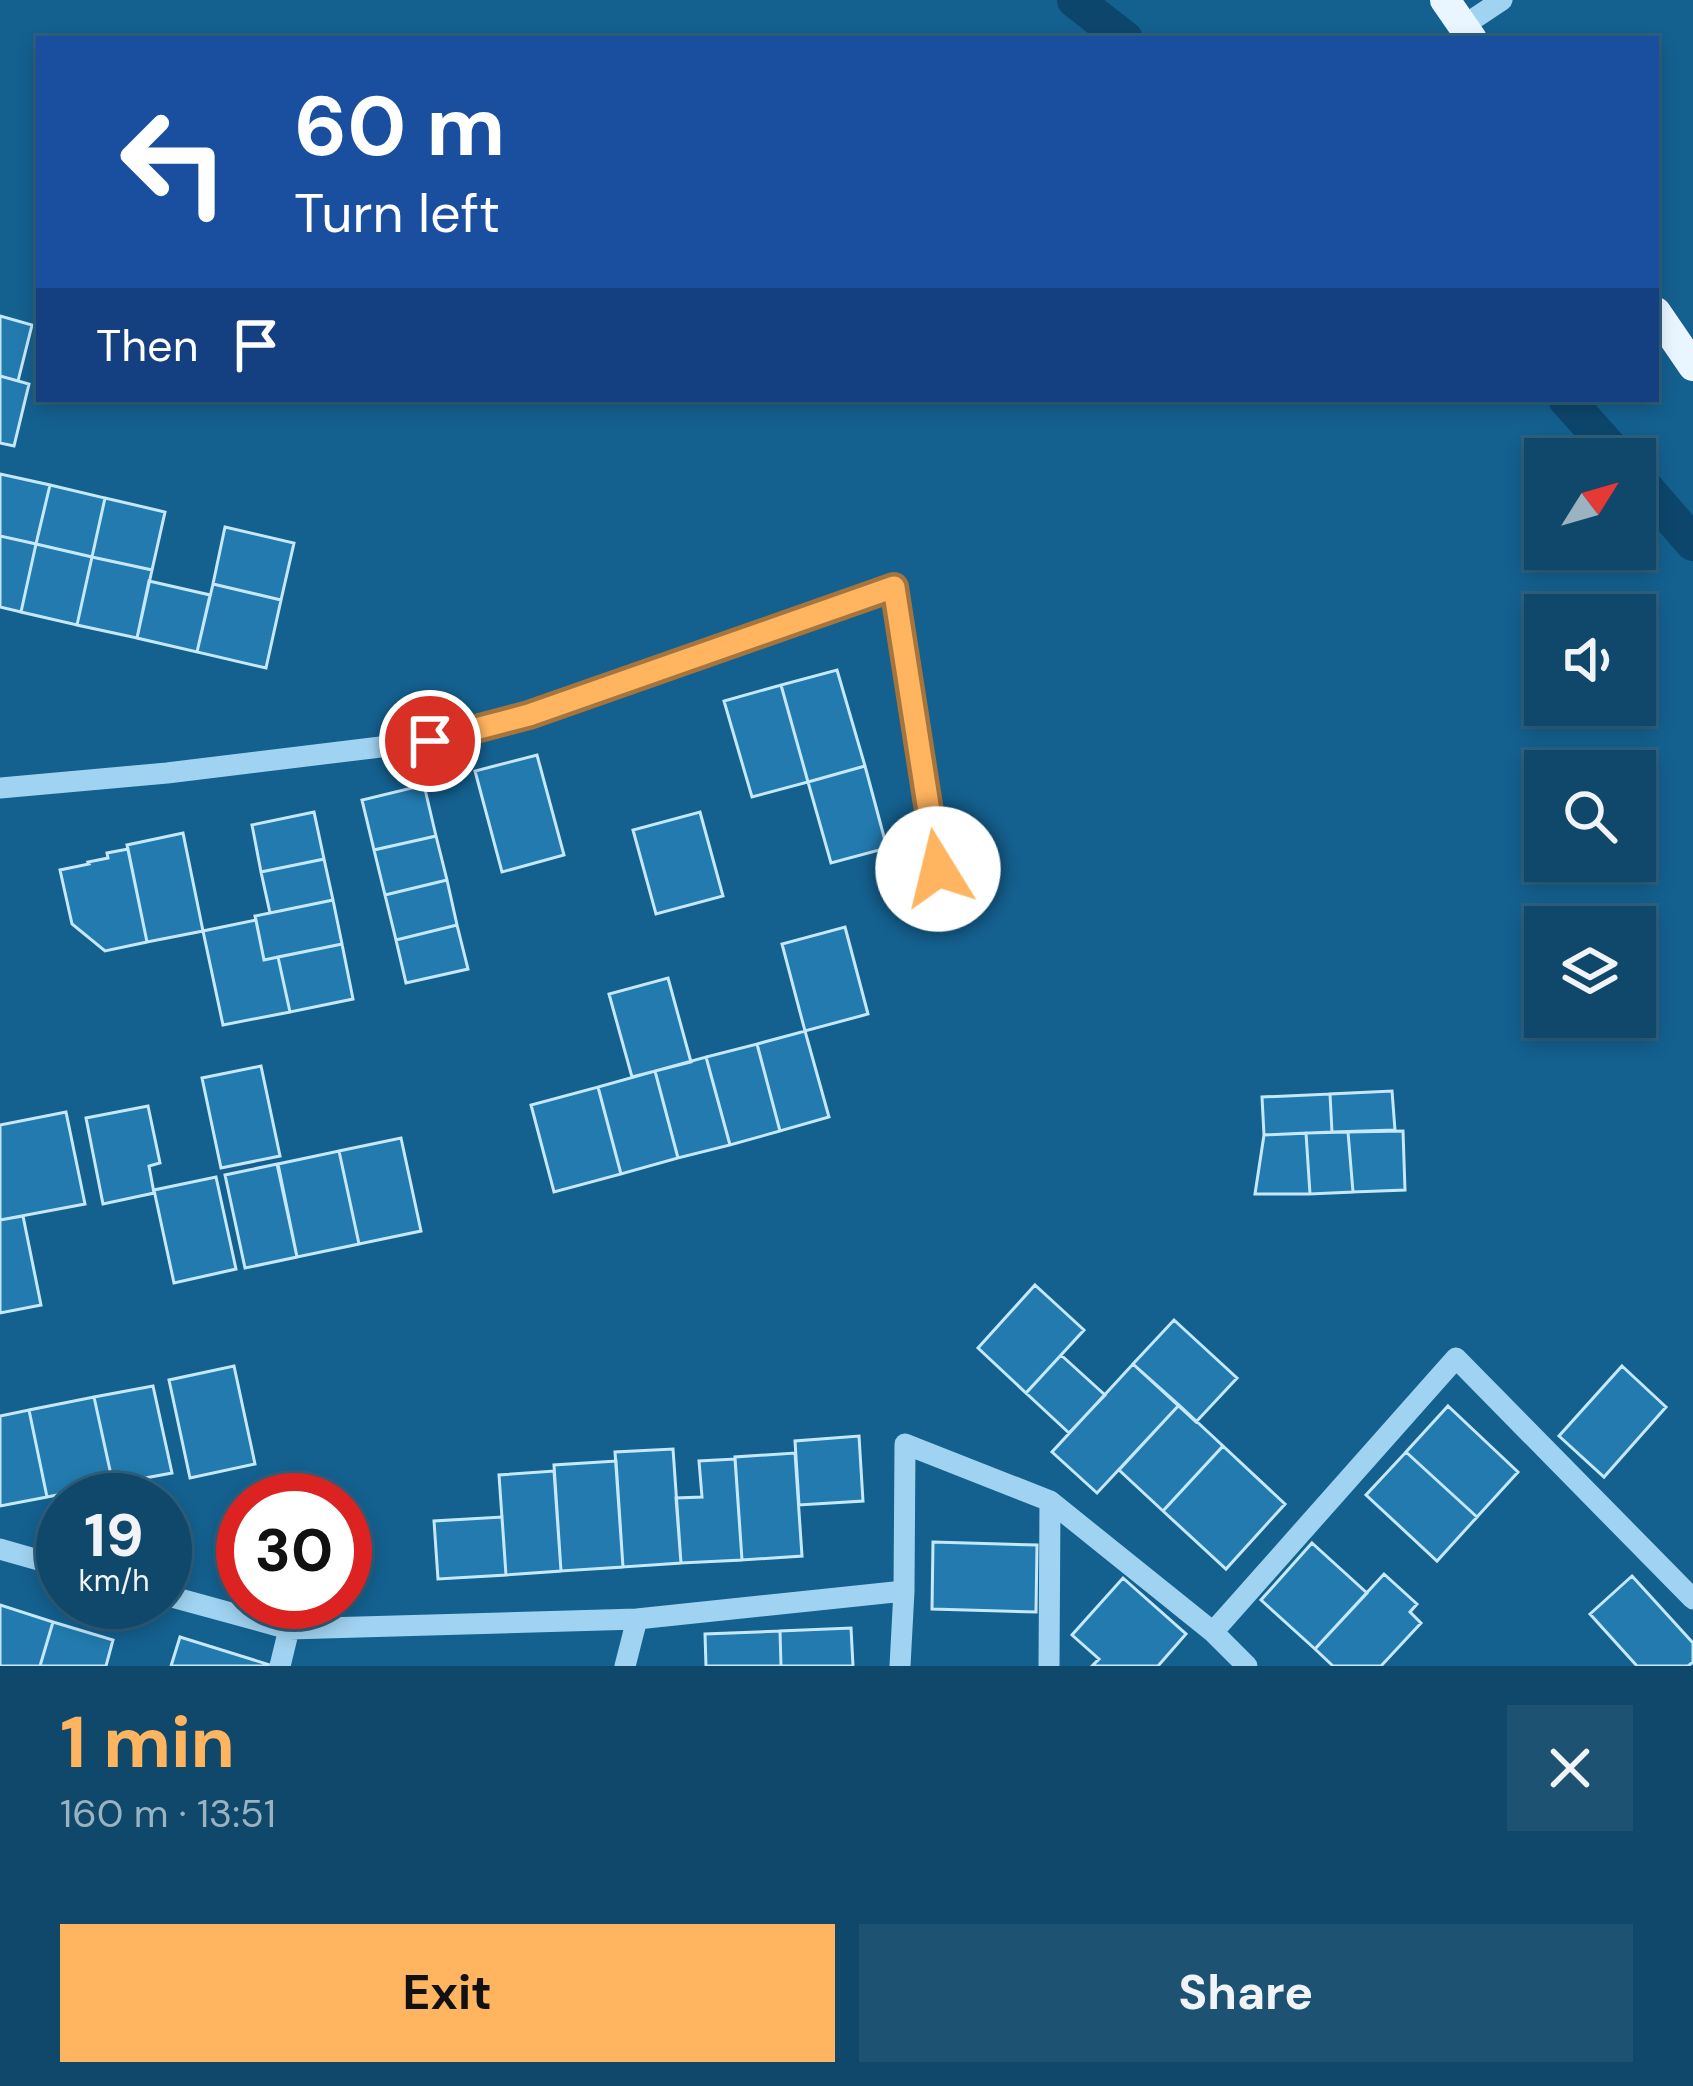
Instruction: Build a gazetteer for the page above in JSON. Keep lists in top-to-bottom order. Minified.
{"north":"top right","page":{"turn":["60 m","Turn left"],"then":"Then","speed":"19 km/h","limit":"30","heading":["1 min","160 m · 13:51"],"buttons":["Exit","Share"]}}
